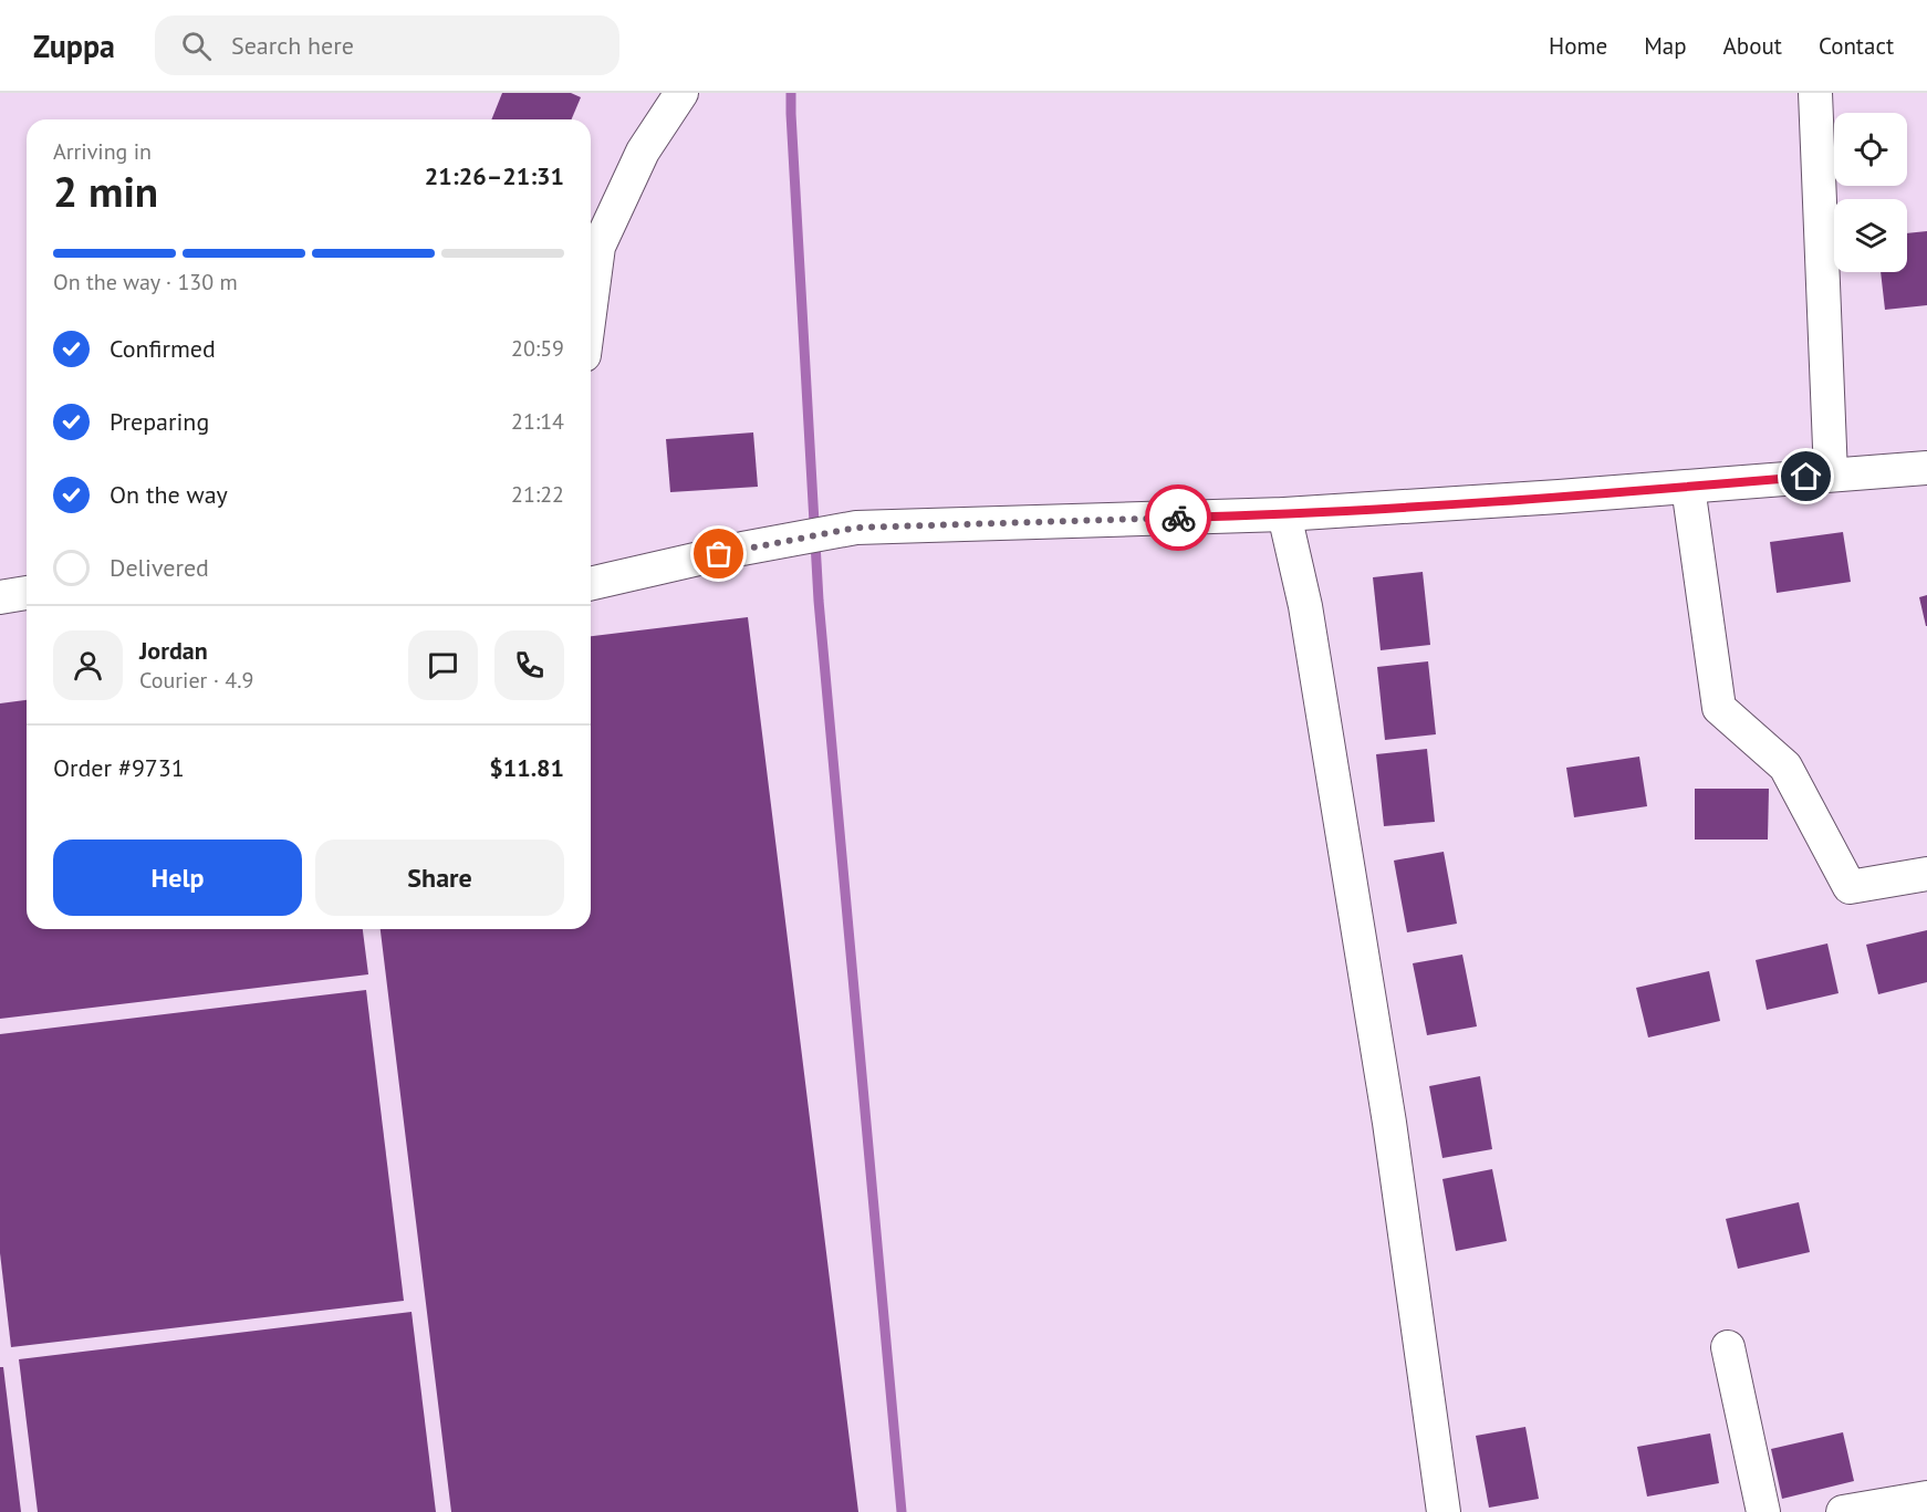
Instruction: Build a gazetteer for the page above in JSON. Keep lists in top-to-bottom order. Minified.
{"page":{"header":"Zuppa","search":"Search here","nav":["Home","Map","About","Contact"],"heading":["2 min","Arriving in","21:26–21:31"],"panel":["Jordan","Courier · 4.9","Order #9731","$11.81"],"bar":"On the way · 130 m","list":[["Confirmed","20:59"],["Preparing","21:14"],["On the way","21:22"],"Delivered"],"buttons":["Help","Share"]}}
